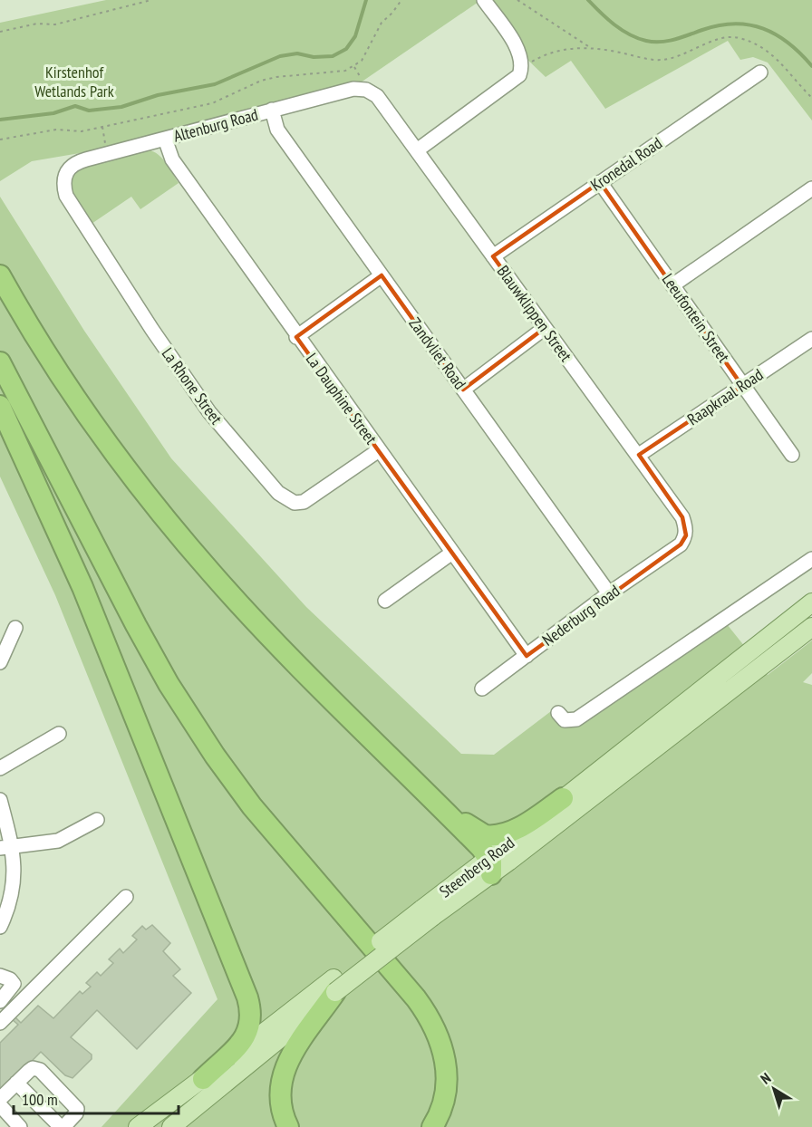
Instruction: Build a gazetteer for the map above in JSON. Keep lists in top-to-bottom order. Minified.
{"streets":{"main road":["Steenberg Road"],"street":["Altenburg Road","Kronedal Road","Blauwklippen Street","Leeufontein Street","Zandvliet Road","La Rhone Street","Raapkraal Road","La Dauphine Street","Nederburg Road"]},"crossings":[["Altenburg Road","Blauwklippen Street"],["Altenburg Road","Zandvliet Road"],["Altenburg Road","La Rhone Street"],["Altenburg Road","La Dauphine Street"],["Kronedal Road","Blauwklippen Street"],["Kronedal Road","Leeufontein Street"],["Blauwklippen Street","Raapkraal Road"],["Blauwklippen Street","Nederburg Road"],["Leeufontein Street","Raapkraal Road"],["Zandvliet Road","Nederburg Road"],["La Rhone Street","La Dauphine Street"],["La Dauphine Street","Nederburg Road"]],"parks":["Kirstenhof Wetlands Park"],"scale_bar":"100 m","north":"top left"}
